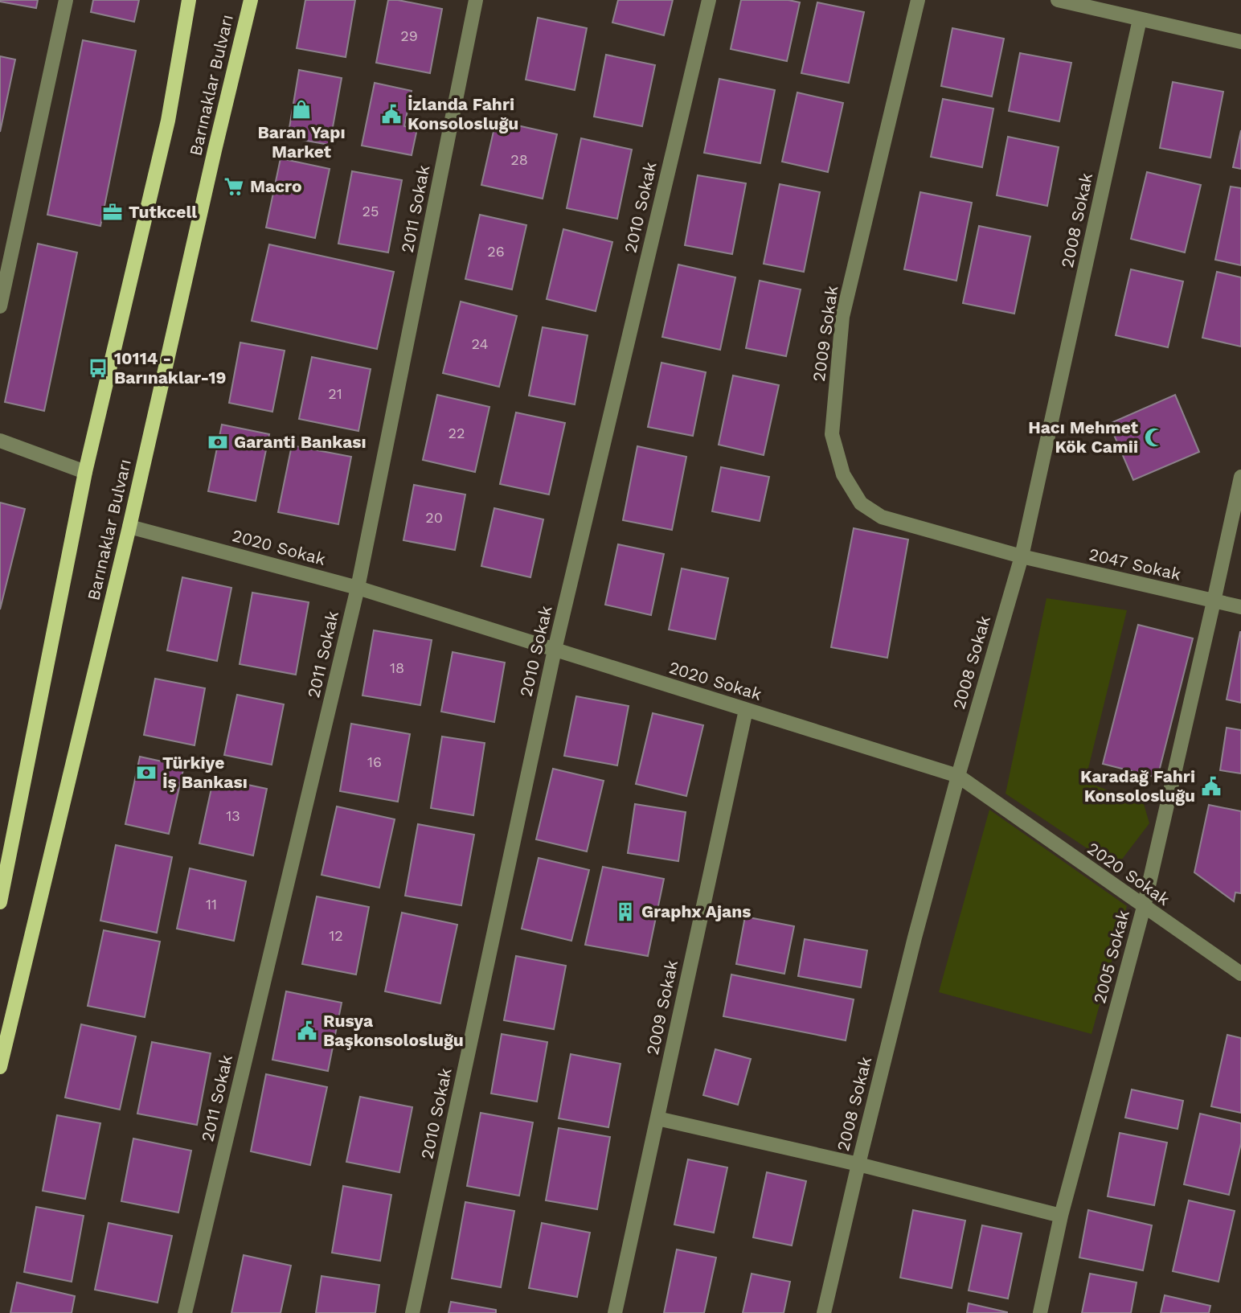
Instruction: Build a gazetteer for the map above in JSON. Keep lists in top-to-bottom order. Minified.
{"streets":{"main road":["Barınaklar Bulvarı"],"street":["2010 Sokak","2011 Sokak","2008 Sokak","2009 Sokak","2020 Sokak","2047 Sokak","2005 Sokak"]},"crossings":[["Barınaklar Bulvarı","2020 Sokak"],["2010 Sokak","2020 Sokak"],["2011 Sokak","2020 Sokak"],["2008 Sokak","2009 Sokak"],["2008 Sokak","2020 Sokak"],["2008 Sokak","2047 Sokak"],["2009 Sokak","2020 Sokak"],["2009 Sokak","2047 Sokak"],["2020 Sokak","2005 Sokak"],["2047 Sokak","2005 Sokak"]],"places":{"shop":["Baran Yapı Market"],"public building":["İzlanda Fahri Konsolosluğu","Karadağ Fahri Konsolosluğu","Rusya Başkonsolosluğu"],"supermarket":["Macro"],"office":["Tutkcell"],"bus stop":["10114 - Barınaklar-19"],"mosque":["Hacı Mehmet Kök Camii"],"bank":["Garanti Bankası","Türkiye İş Bankası"],"building":["Graphx Ajans"]},"house_numbers":["29","28","25","26","24","21","22","20","18","16","13","11","12"]}
